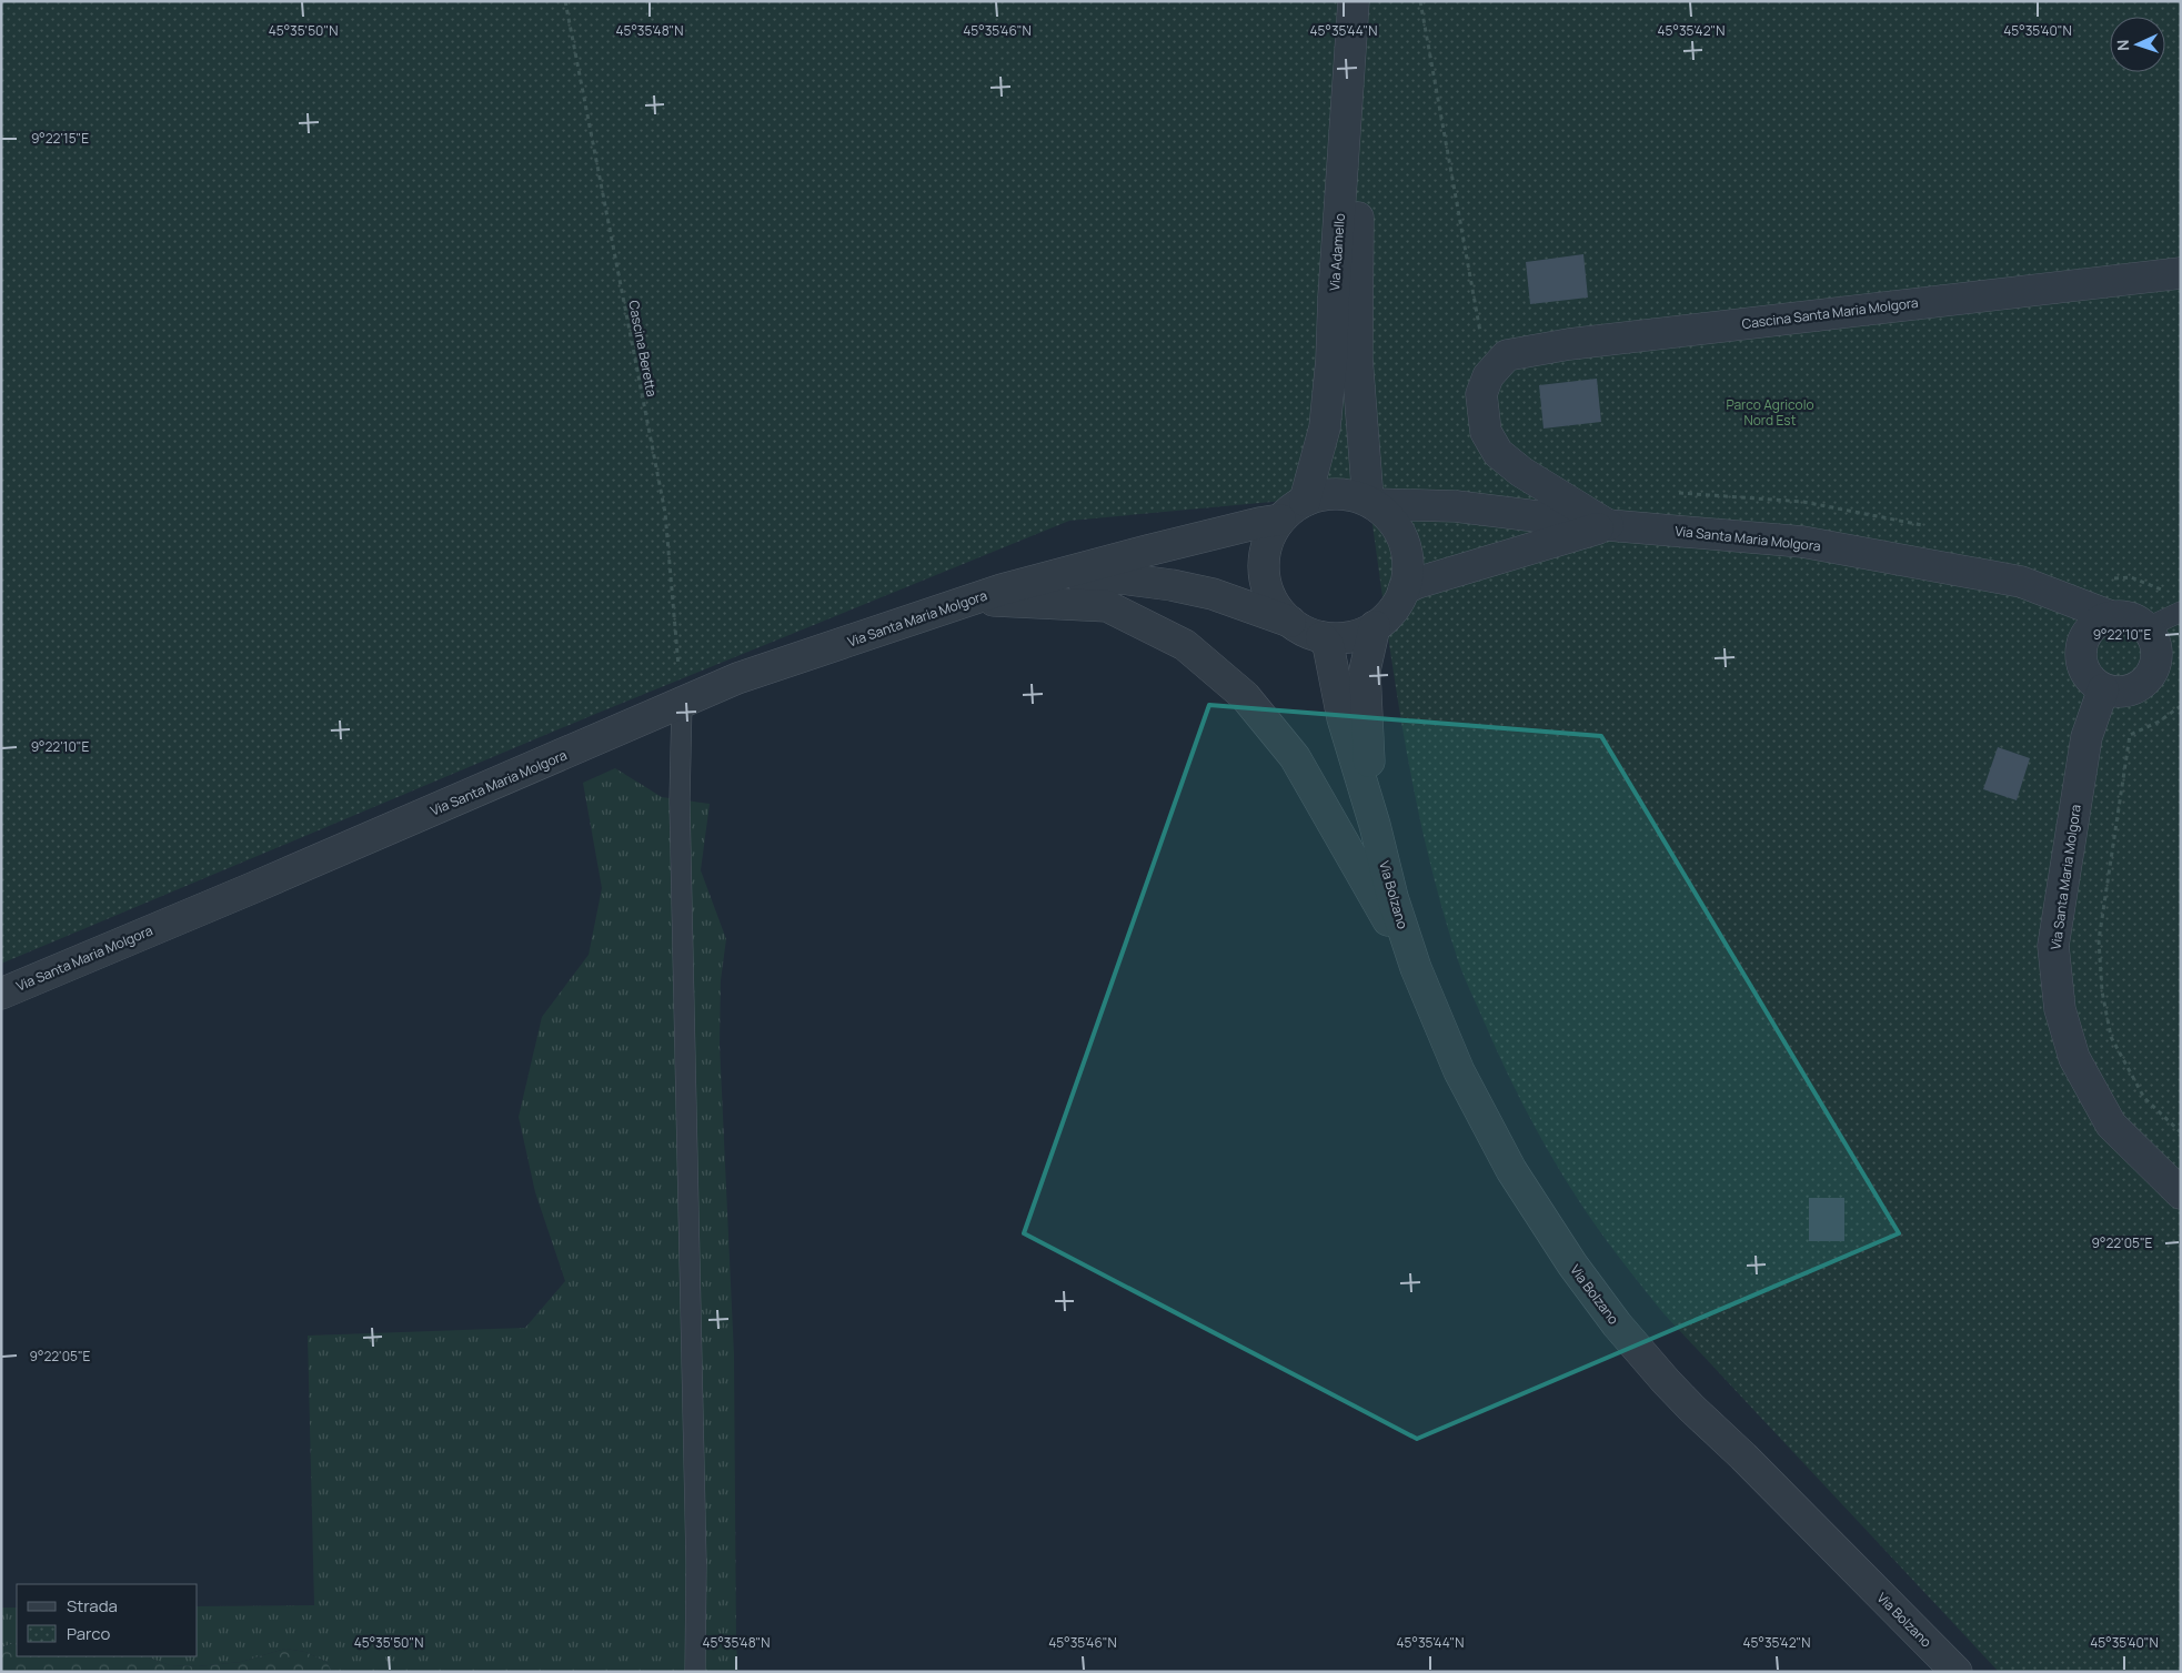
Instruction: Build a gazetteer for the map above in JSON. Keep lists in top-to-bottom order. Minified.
{"streets":{"street":["Via Adamello","Cascina Santa Maria Molgora","Via Santa Maria Molgora","Via Bolzano"],"path":["Cascina Beretta"]},"crossings":[["Via Adamello","Via Santa Maria Molgora"],["Via Adamello","Via Bolzano"],["Cascina Beretta","Via Santa Maria Molgora"],["Via Santa Maria Molgora","Via Bolzano"]],"parks":["Parco Agricolo Nord Est"],"legend":["Strada","Parco"],"north":"left","coordinates":["45°35'50\"N","45°35'48\"N","45°35'46\"N","45°35'44\"N","45°35'42\"N","45°35'40\"N","9°22'15\"E","9°22'10\"E","9°22'05\"E"]}
